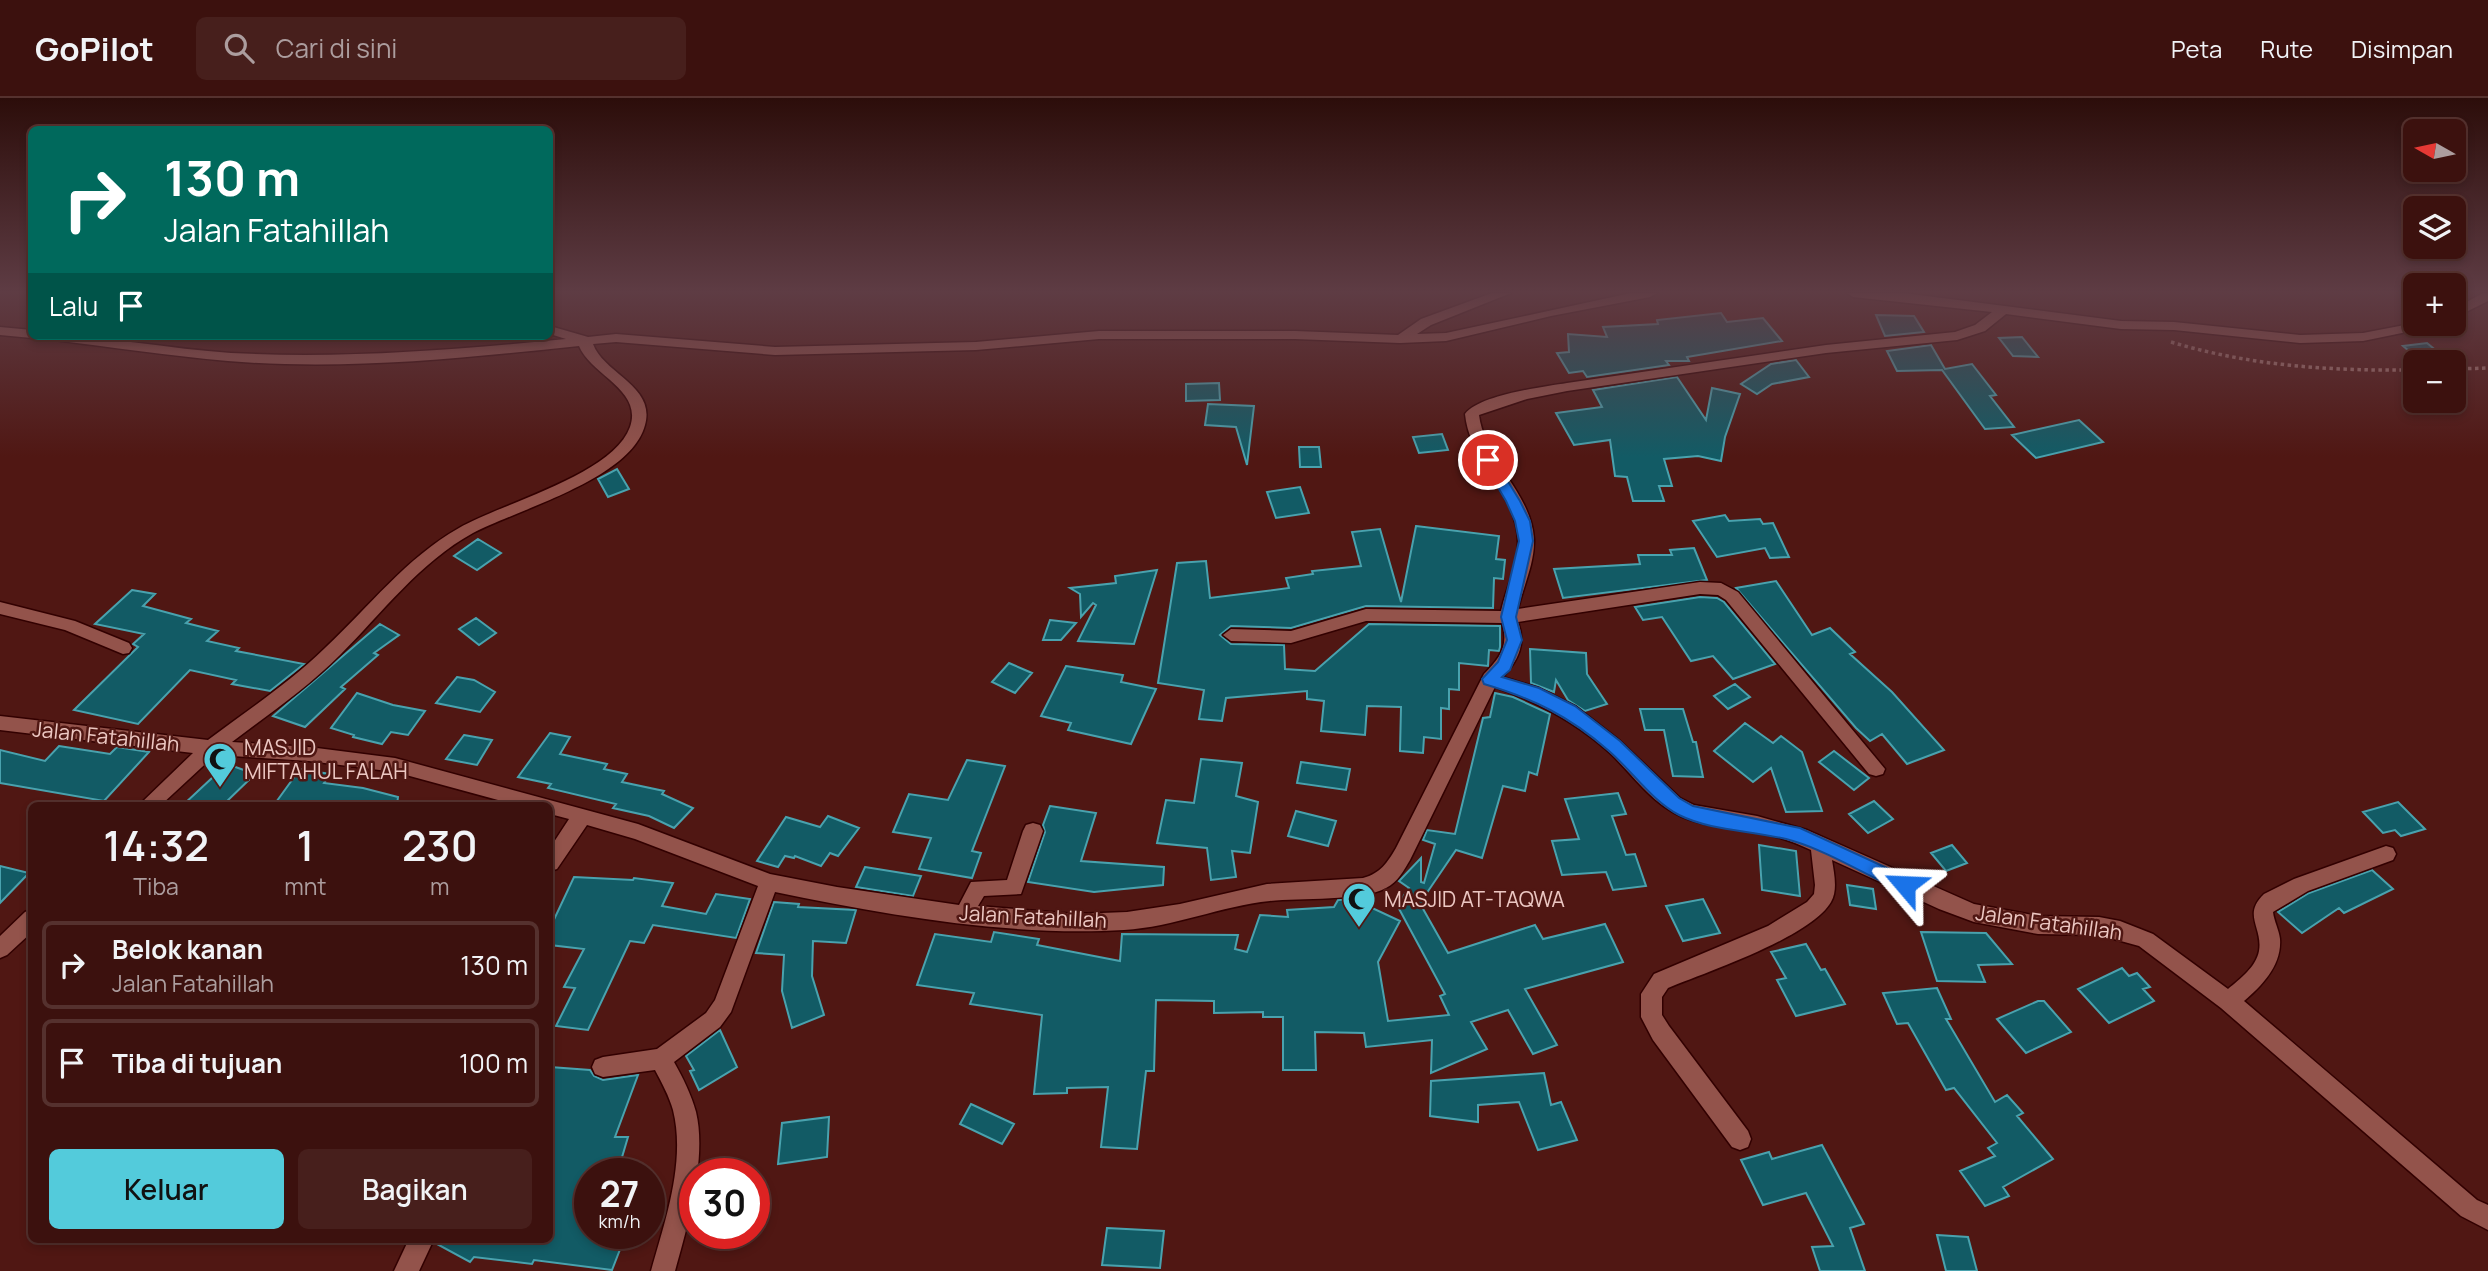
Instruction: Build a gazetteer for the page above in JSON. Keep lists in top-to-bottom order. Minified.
{"streets":{"street":["Jalan Fatahillah"]},"places":{"mosque":["MASJID MIFTAHUL FALAH","MASJID AT-TAQWA"]},"north":"left","page":{"header":"GoPilot","search":"Cari di sini","nav":["Peta","Rute","Disimpan"],"map_buttons":["+","−"],"turn":["130 m","Jalan Fatahillah"],"then":"Lalu","eta":["14:32","Tiba","1","mnt","230","m"],"list":[{"name":"Belok kanan","note":"Jalan Fatahillah","value":"130 m"},{"name":"Tiba di tujuan","value":"100 m"}],"buttons":["Keluar","Bagikan"],"speed":"27 km/h","limit":"30"}}
